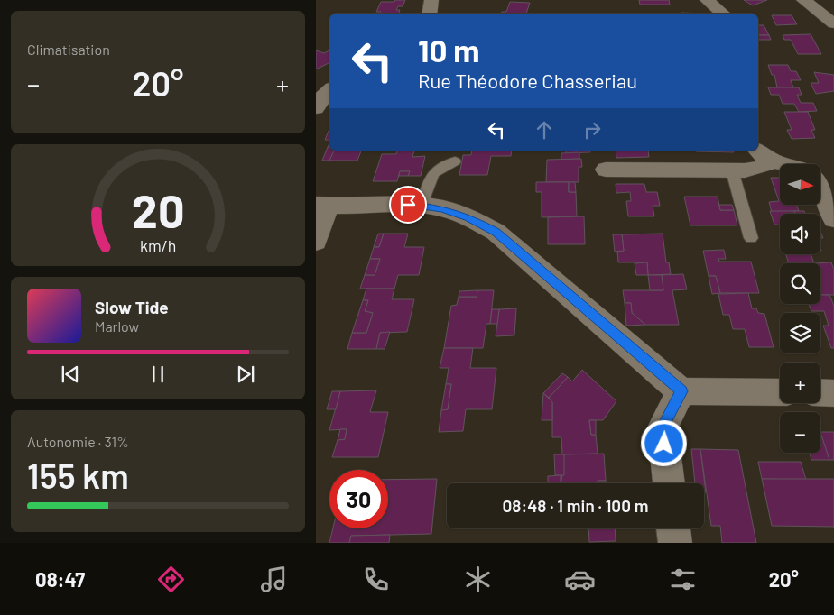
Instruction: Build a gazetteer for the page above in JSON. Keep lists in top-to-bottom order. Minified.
{"north":"right","page":{"tile":["Climatisation",["Autonomie · 31%","155 km"]],"turn":["10 m","Rue Théodore Chasseriau"],"heat":["−","20°","+"],"map_buttons":["+","−"],"song":["Slow Tide","Marlow"],"limit":"30","trip":"08:48 · 1 min · 100 m","tabs":["08:47","20°"],"gauge":["20","km/h"]}}
